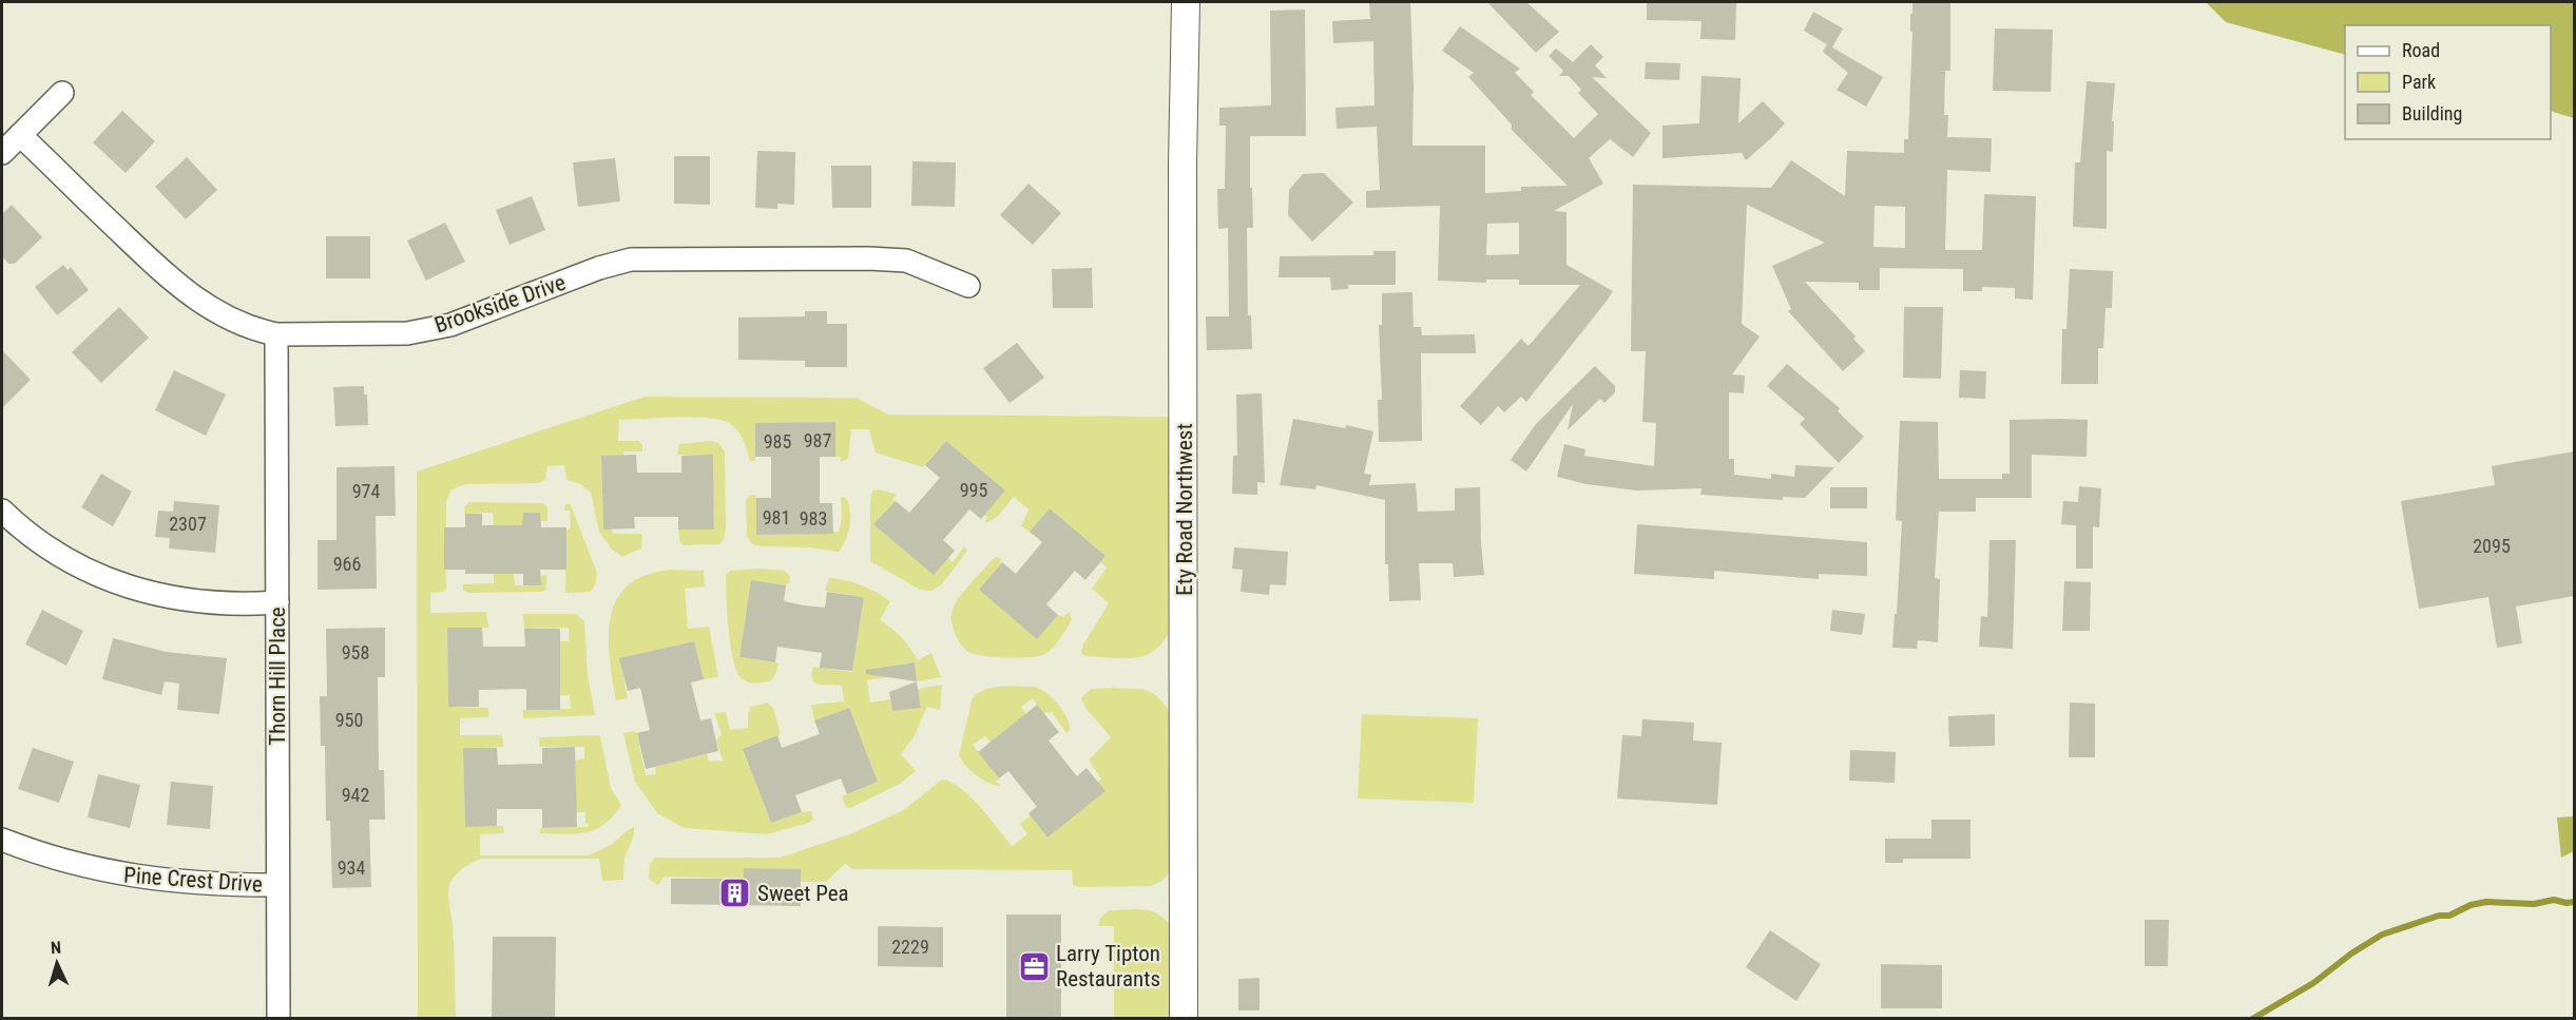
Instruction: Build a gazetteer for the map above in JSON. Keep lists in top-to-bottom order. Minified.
{"streets":{"street":["Brookside Drive","Ety Road Northwest","Thorn Hill Place","Pine Crest Drive"]},"crossings":[["Brookside Drive","Thorn Hill Place"],["Thorn Hill Place","Pine Crest Drive"]],"places":{"building":["Sweet Pea"],"office":["Larry Tipton Restaurants"]},"house_numbers":["987","985","995","974","981","983","2307","2095","966","958","950","942","934","2229"],"legend":["Road","Park","Building"],"north":"top"}
